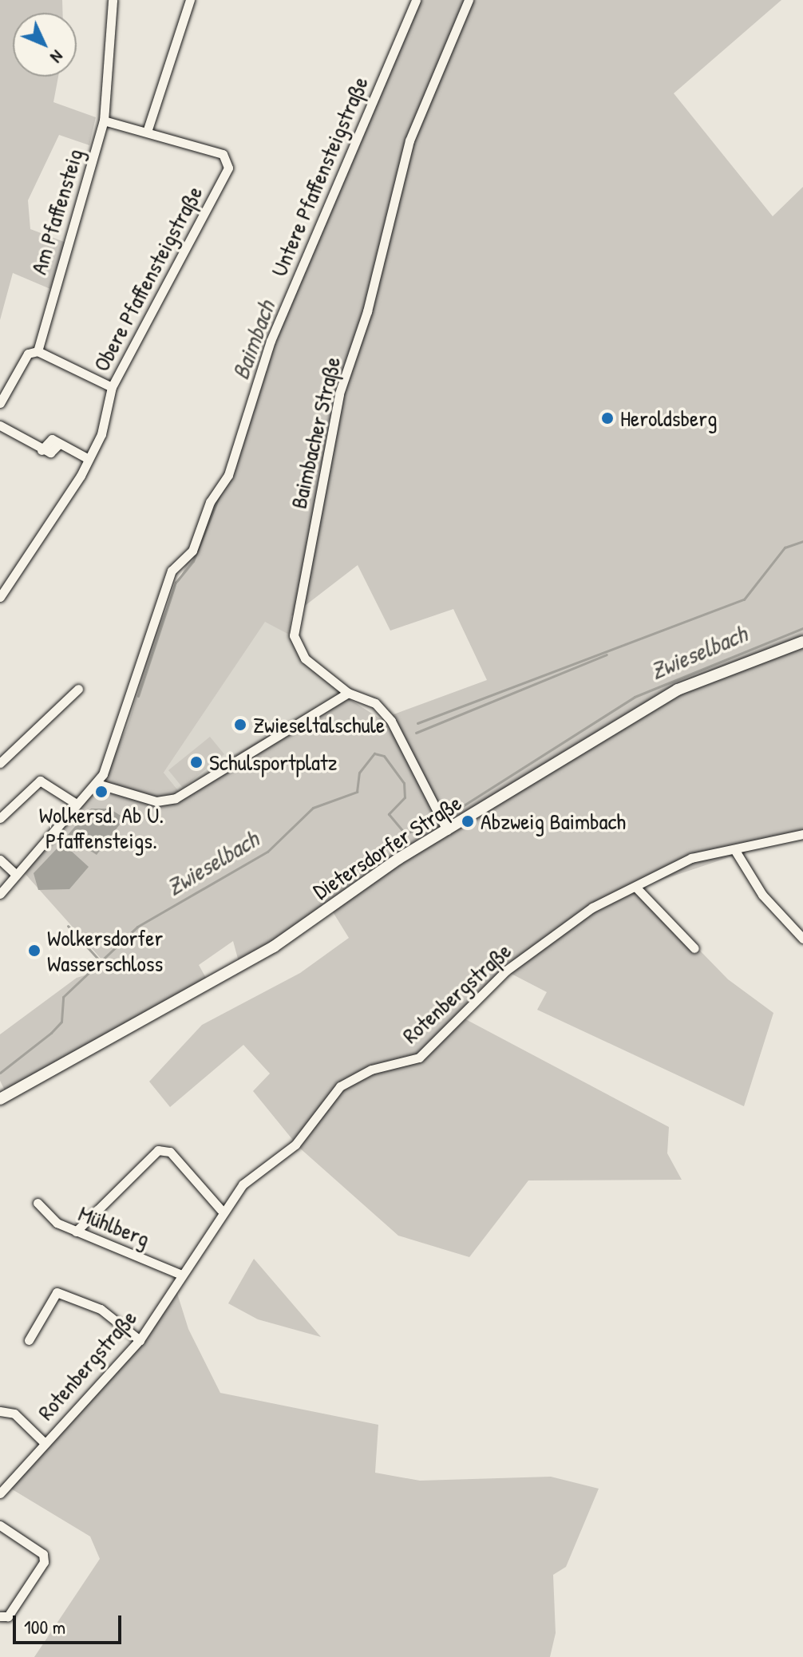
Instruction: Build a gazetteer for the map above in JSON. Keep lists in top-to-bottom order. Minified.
{"streets":{"street":["Untere Pfaffensteigstraße","Am Pfaffensteig","Obere Pfaffensteigstraße","Baimbacher Straße","Dietersdorfer Straße","Rotenbergstraße","Mühlberg"]},"crossings":[["Am Pfaffensteig","Obere Pfaffensteigstraße"],["Baimbacher Straße","Dietersdorfer Straße"],["Rotenbergstraße","Mühlberg"]],"water":["Baimbach","Zwieselbach"],"places":["Heroldsberg","Zwieseltalschule","Schulsportplatz","Wolkersd. Ab U. Pfaffensteigs.","Abzweig Baimbach","Wolkersdorfer Wasserschloss"],"scale_bar":"100 m","north":"bottom right"}
